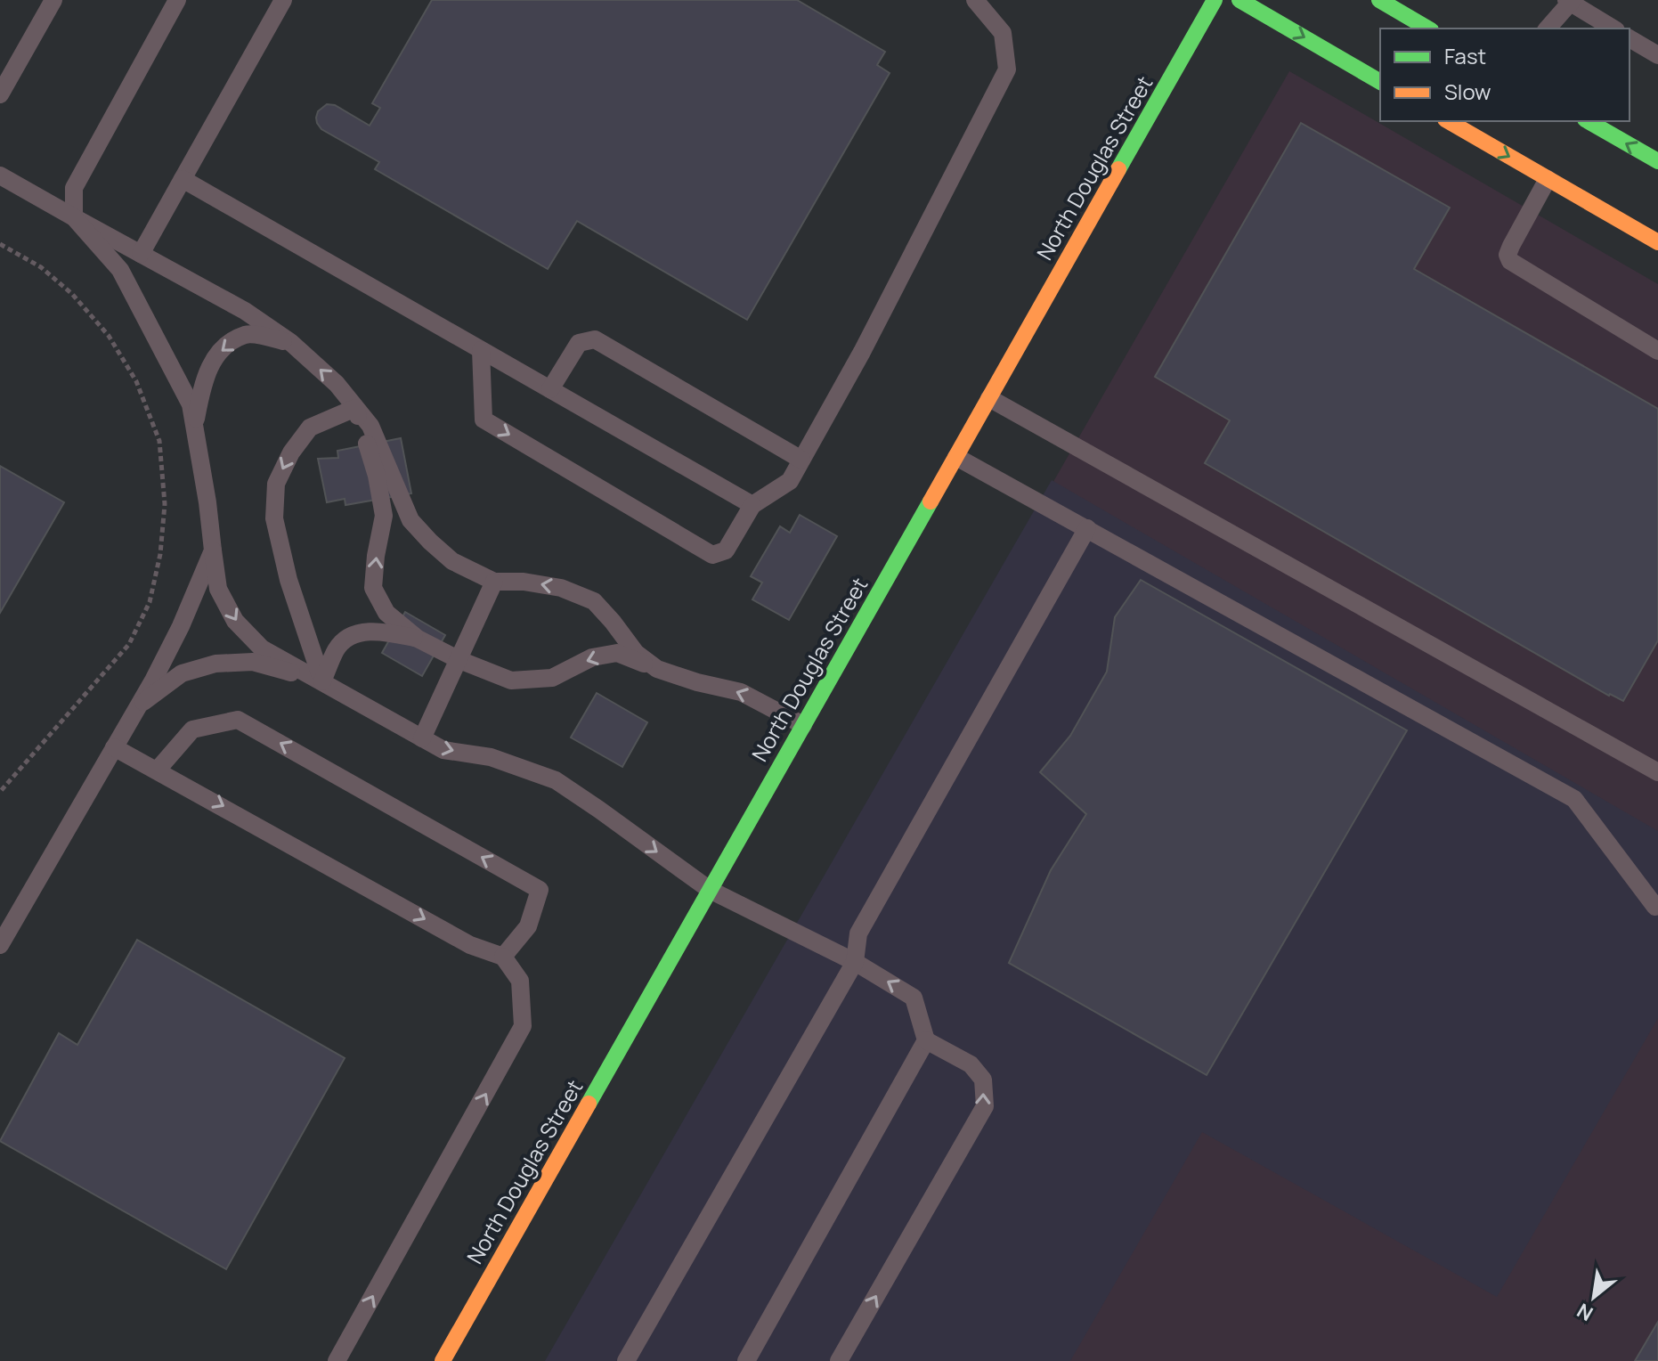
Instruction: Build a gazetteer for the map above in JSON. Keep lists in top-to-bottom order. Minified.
{"streets":{"main road":["North Douglas Street"]},"legend":["Fast","Slow"],"north":"bottom left"}
